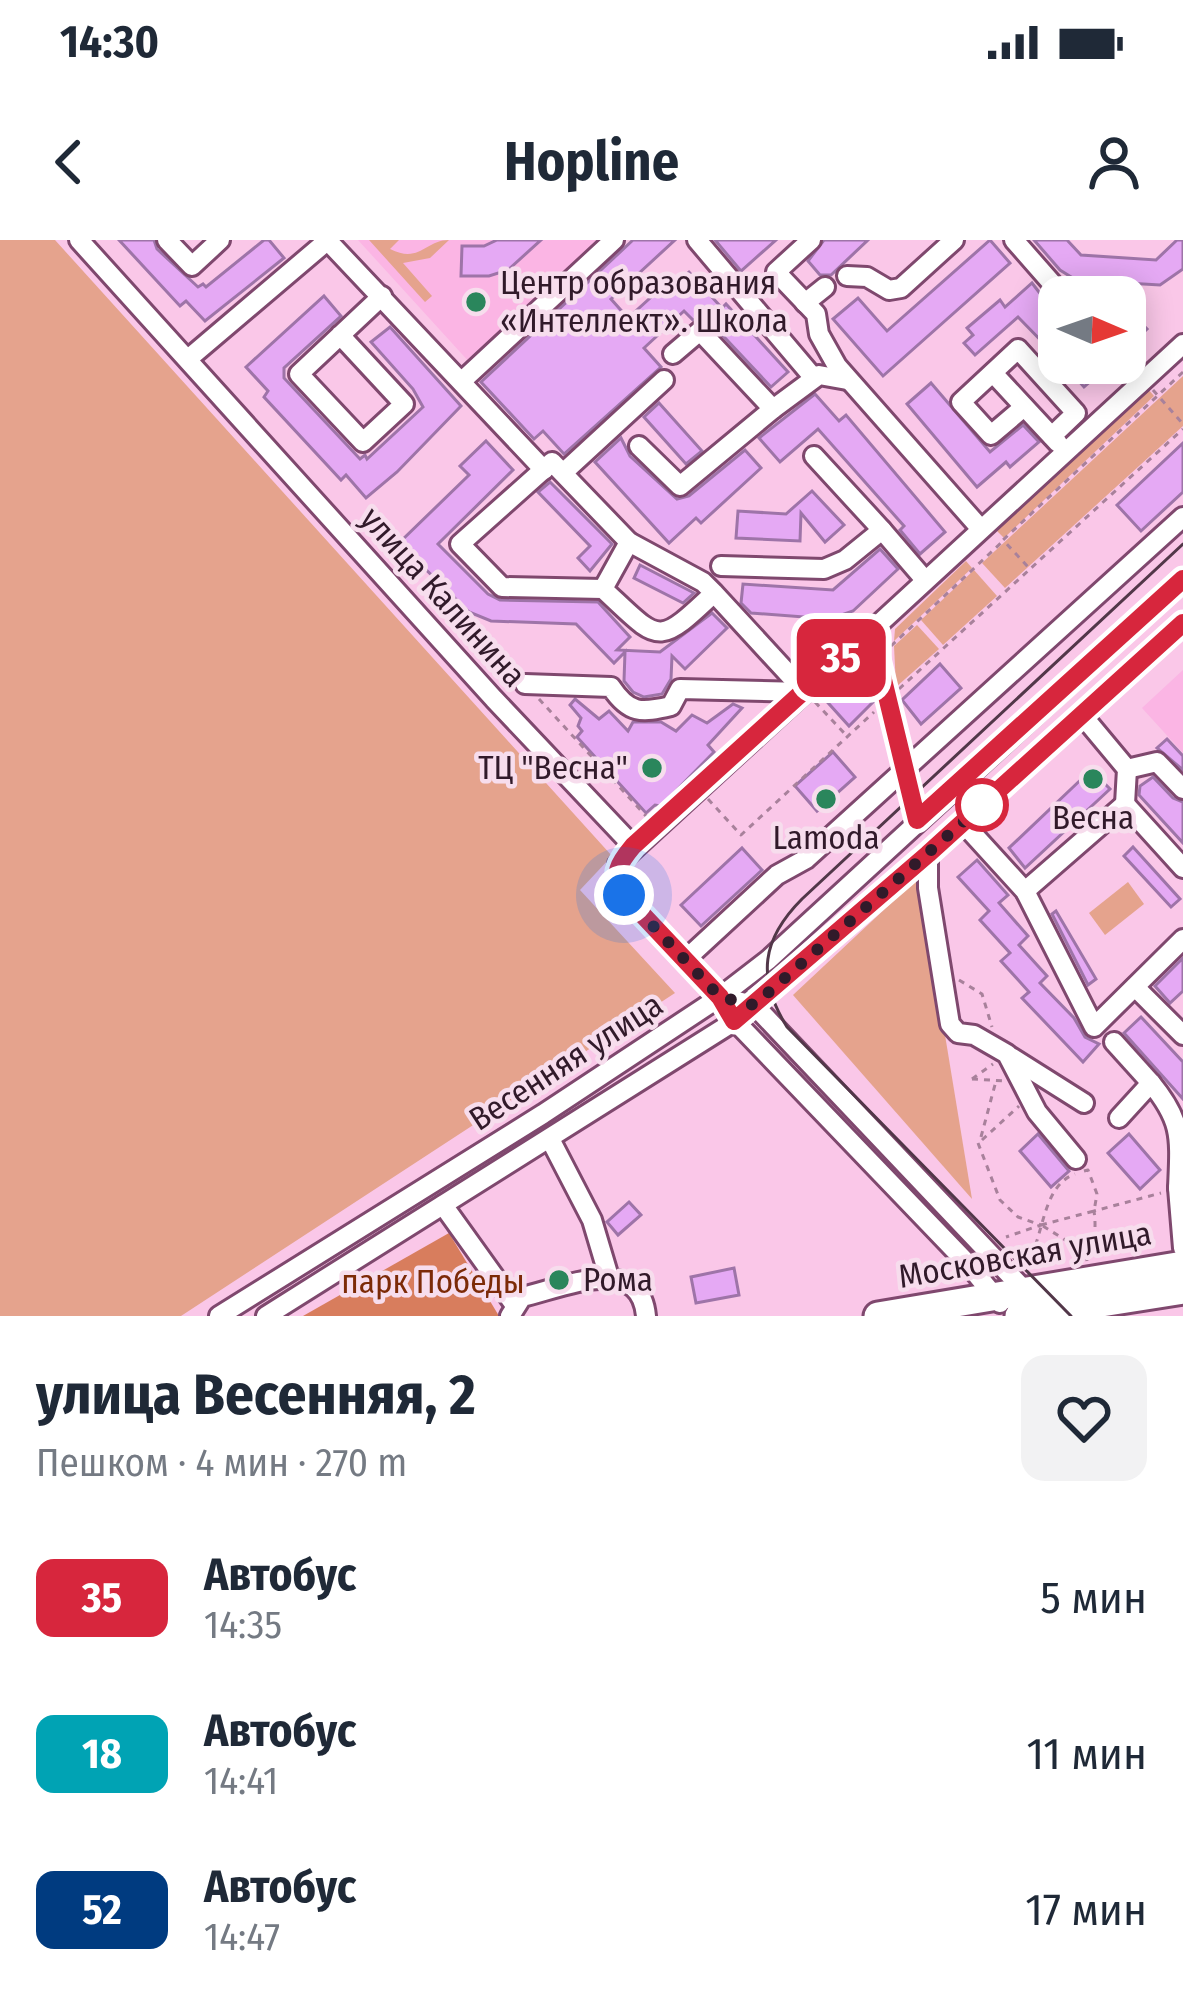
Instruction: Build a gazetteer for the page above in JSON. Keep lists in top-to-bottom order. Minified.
{"streets":{"highway":["Московская улица"],"street":["улица Калинина","Весенняя улица"]},"parks":["парк Победы"],"places":["Центр образования «Интеллект». Школа","ТЦ \"Весна\"","Весна","Lamoda","Рома"],"lines":["bus line 35"],"north":"right","page":{"status":"14:30","header":"Hopline","on_map":"35","heading":["улица Весенняя, 2","Пешком · 4 мин · 270 m"],"list":[{"mark":"35","name":"Автобус","note":"14:35","value":"5 мин"},{"mark":"18","name":"Автобус","note":"14:41","value":"11 мин"},{"mark":"52","name":"Автобус","note":"14:47","value":"17 мин"}]}}
